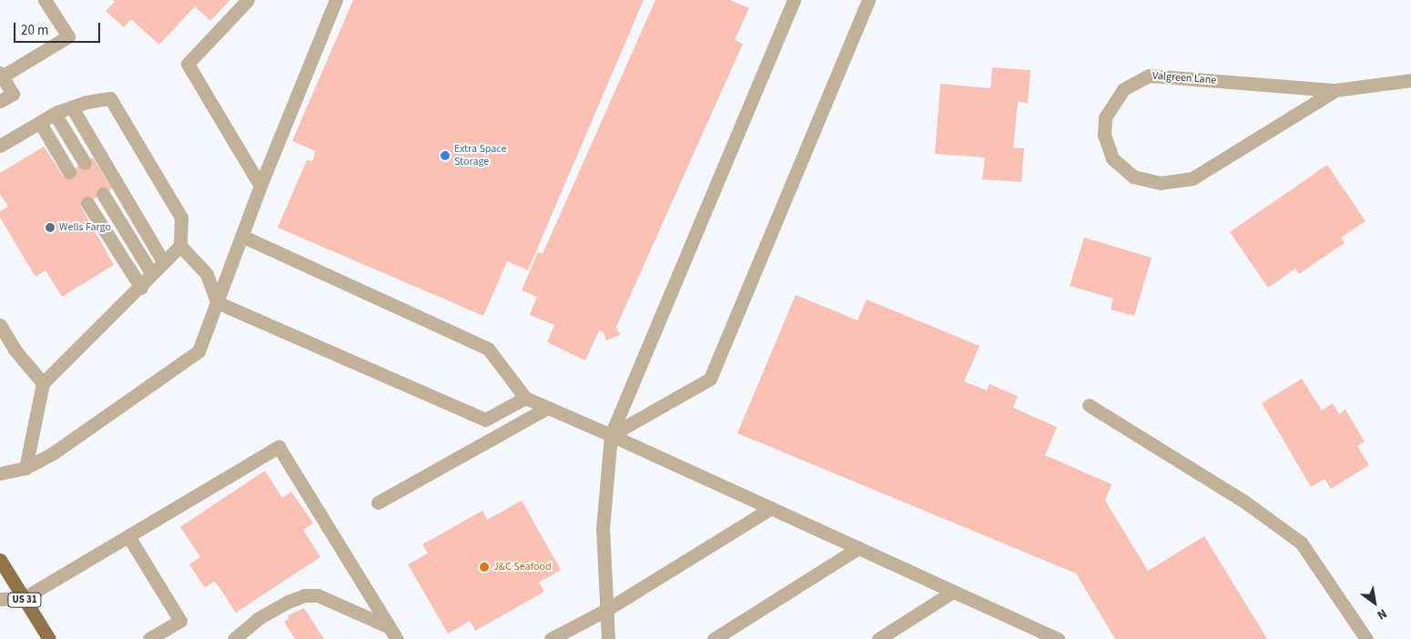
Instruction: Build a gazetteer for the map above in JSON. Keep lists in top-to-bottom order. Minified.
{"streets":{"main road":["US 31"],"street":["Valgreen Lane"]},"places":["Extra Space Storage","Wells Fargo","J&C Seafood"],"scale_bar":"20 m","north":"bottom right"}
